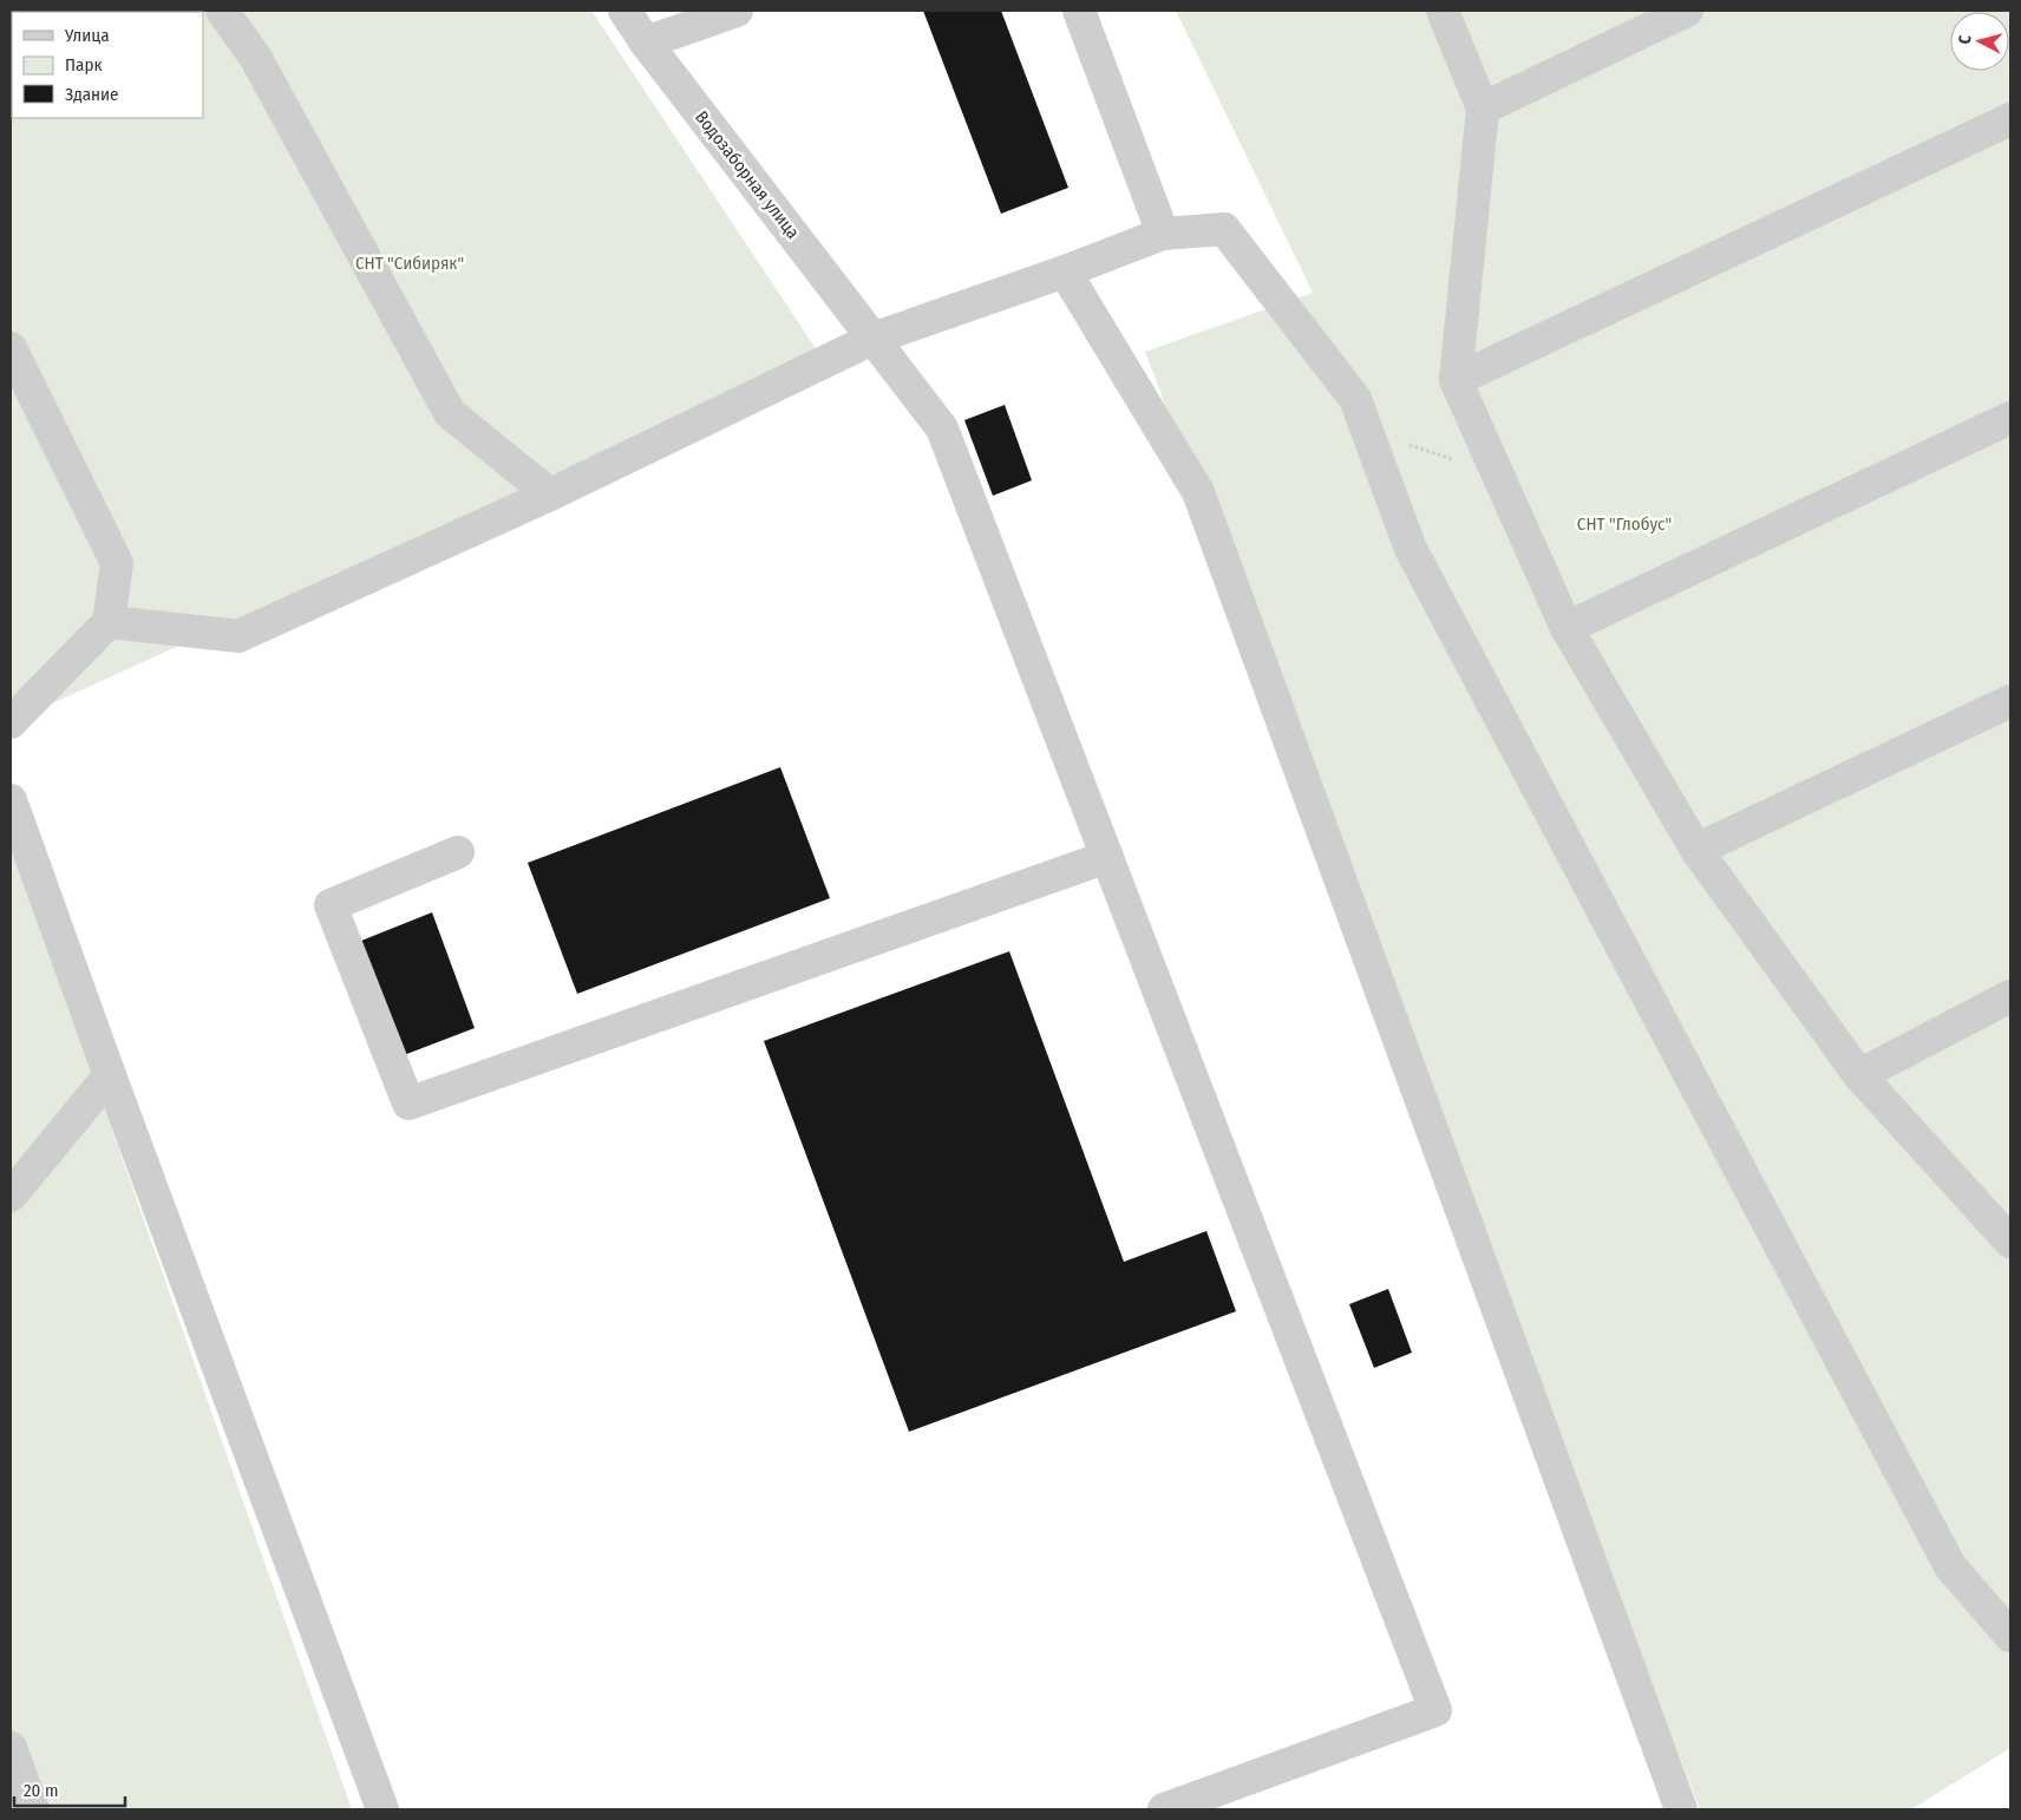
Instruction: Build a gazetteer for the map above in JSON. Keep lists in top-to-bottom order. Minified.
{"streets":{"lane":["Водозаборная улица"]},"parks":["СНТ \"Сибиряк\"","СНТ \"Глобус\""],"legend":["Улица","Парк","Здание"],"scale_bar":"20 m","north":"left"}
